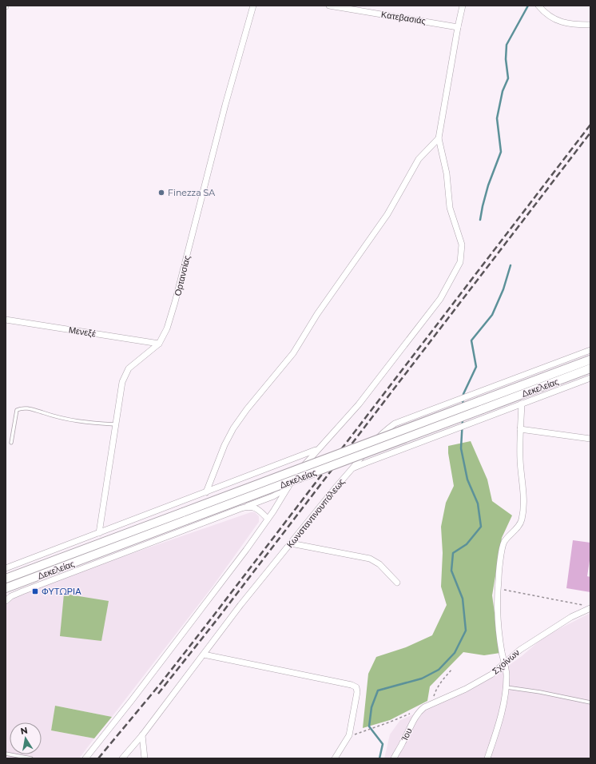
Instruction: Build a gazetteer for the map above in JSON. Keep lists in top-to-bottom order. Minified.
{"streets":{"main road":["Δεκελείας"],"street":["Κατεβασιάς","Ορτανσίας","Μενεξέ","Κωνσταντινουπόλεως","Σχοίνων","Ίου"]},"crossings":[["Ορτανσίας","Μενεξέ"],["Σχοίνων","Ίου"]],"places":{"other":["Finezza SA"],"transit":["ΦΥΤΩΡΙΑ"]},"north":"top"}
